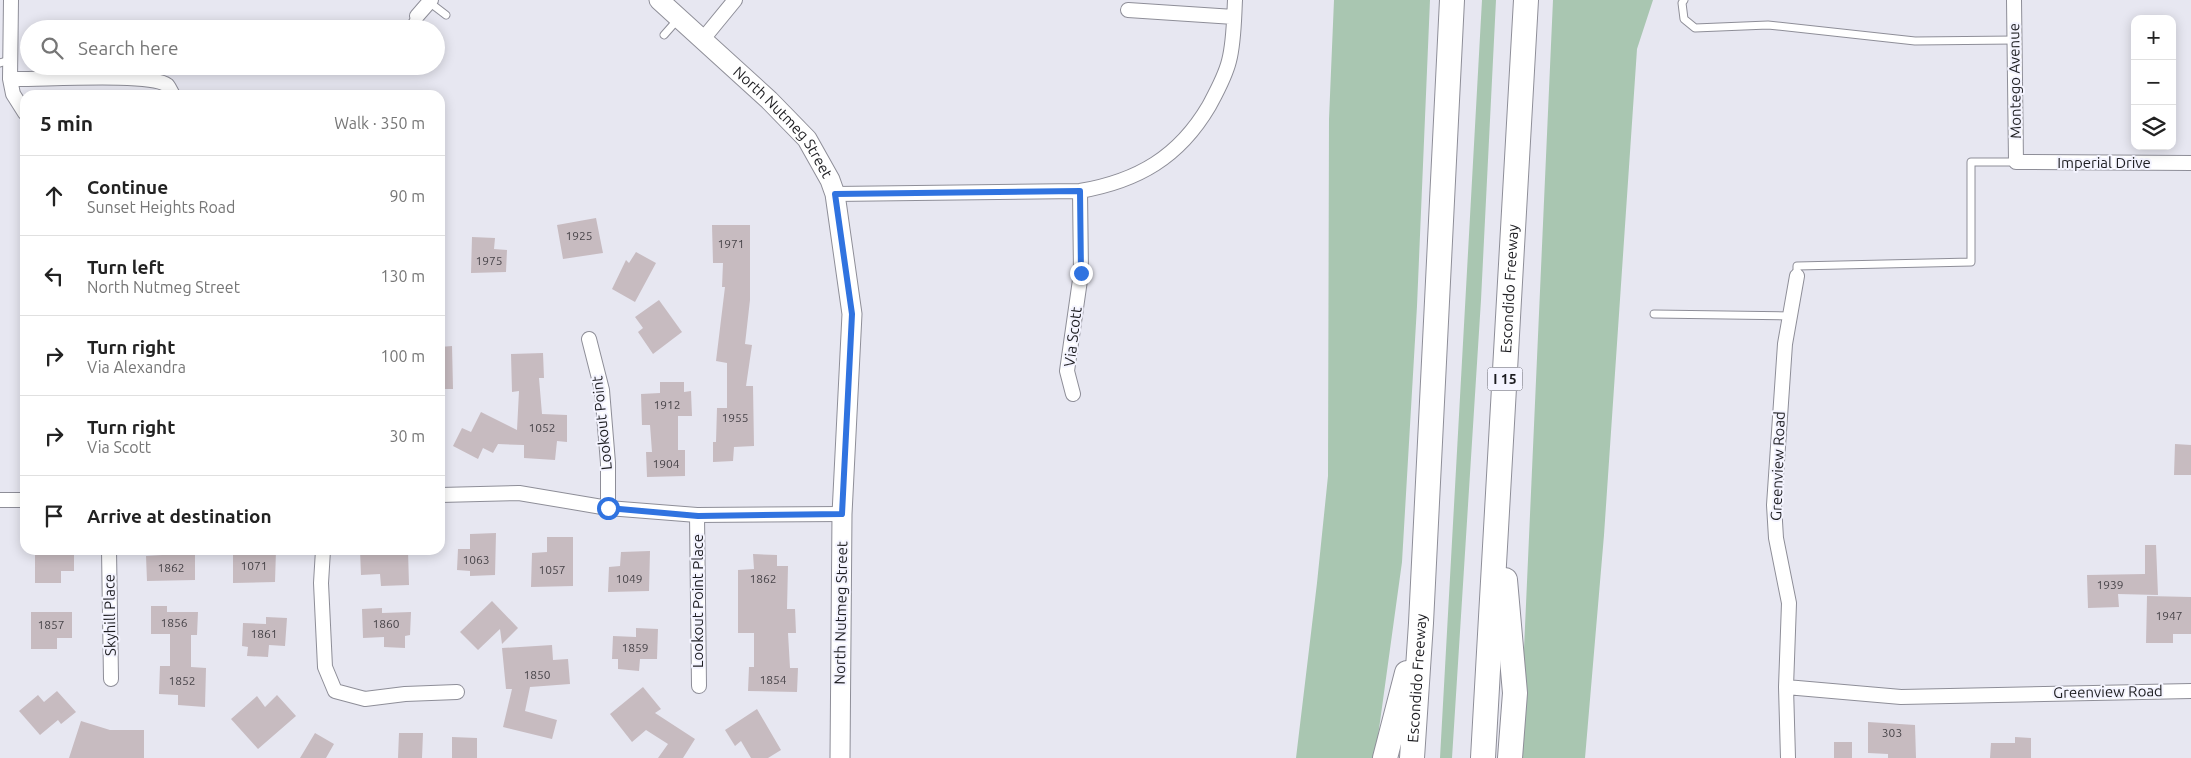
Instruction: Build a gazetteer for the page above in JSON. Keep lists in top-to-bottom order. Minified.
{"streets":{"highway":["Escondido Freeway","I 15"],"street":["Montego Avenue","North Nutmeg Street","Imperial Drive","Via Scott","Lookout Point","Greenview Road","Lookout Point Place","Skyhill Place"]},"crossings":[["Montego Avenue","Imperial Drive"]],"house_numbers":["1925","1971","1975","1912","1955","1052","1904","1063","1071","1862","1057","1049","1862","1939","1947","1856","1860","1857","1861","1859","1850","1854","1852","303"],"page":{"map_buttons":["+","−"],"search":"Search here","heading":["5 min","Walk · 350 m"],"list":[["Continue","Sunset Heights Road","90 m"],["Turn left","North Nutmeg Street","130 m"],["Turn right","Via Alexandra","100 m"],["Turn right","Via Scott","30 m"],"Arrive at destination"]}}
